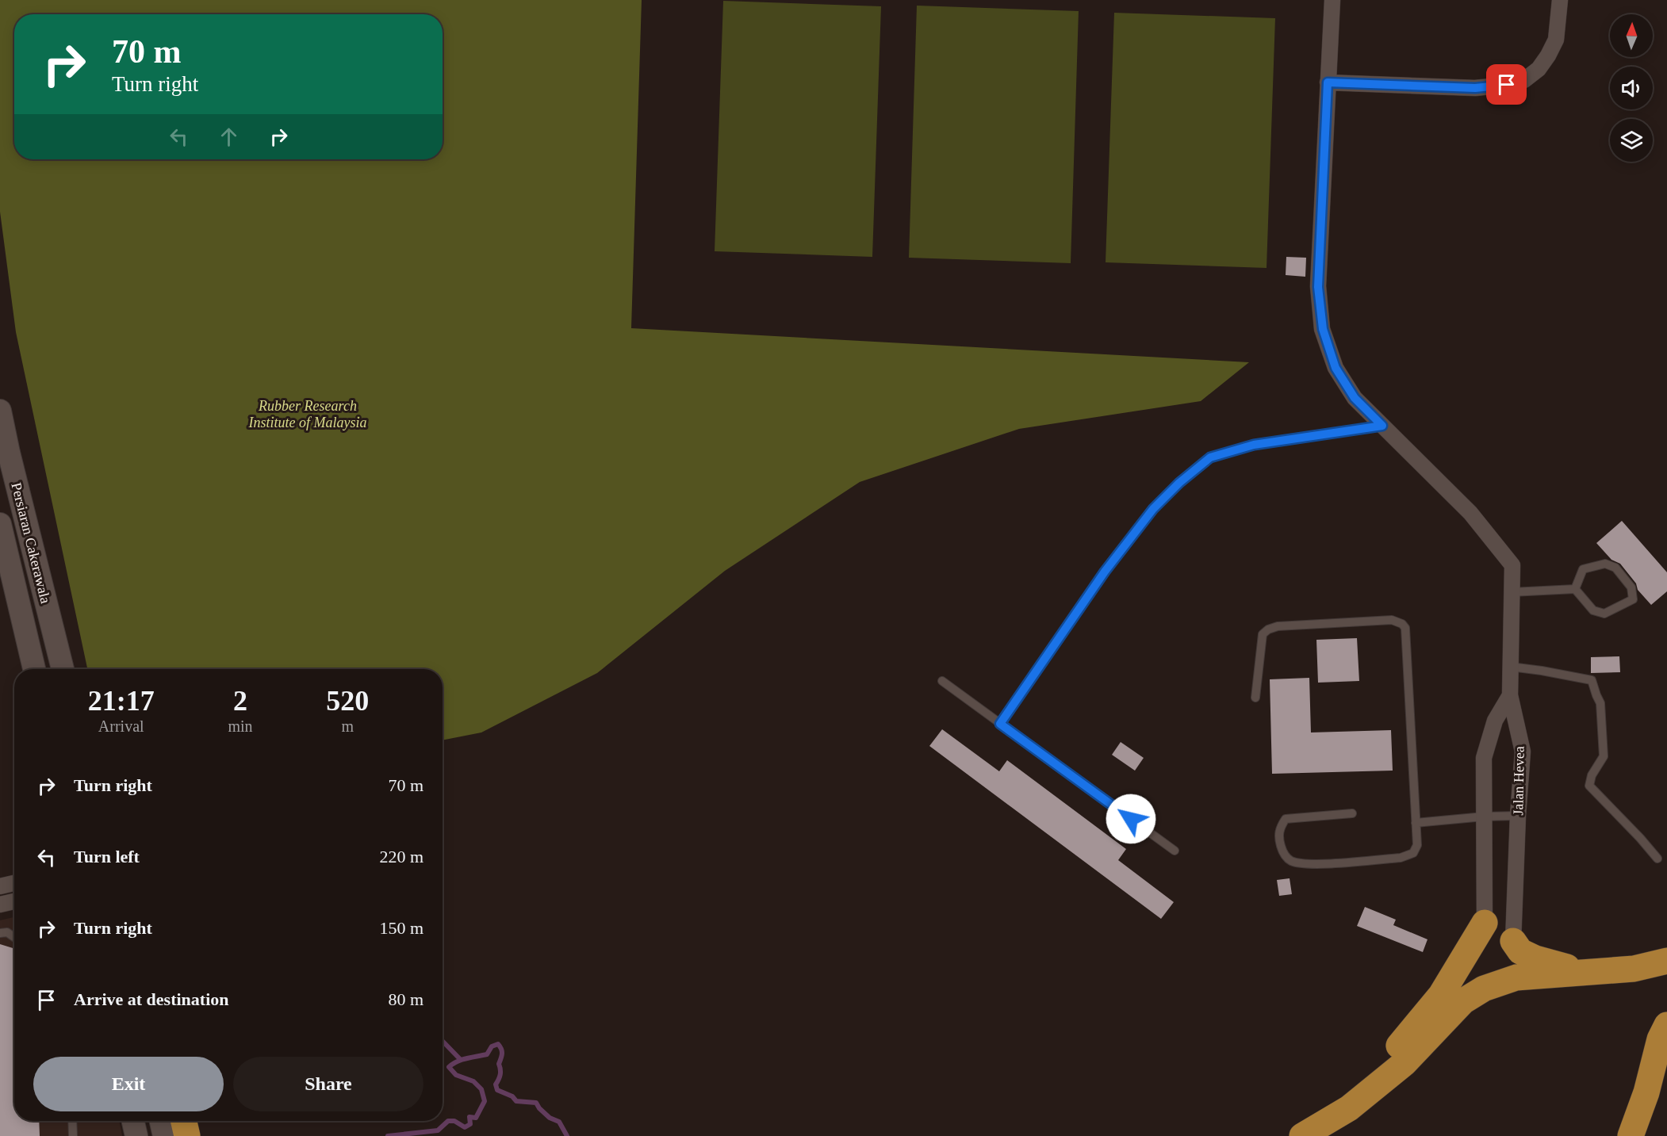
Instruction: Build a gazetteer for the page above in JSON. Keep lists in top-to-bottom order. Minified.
{"streets":{"street":["Persiaran Cakerawala","Jalan Hevea"]},"parks":["Rubber Research Institute of Malaysia"],"north":"top","page":{"turn":["70 m","Turn right"],"eta":["21:17","Arrival","2","min","520","m"],"list":[{"name":"Turn right","value":"70 m"},{"name":"Turn left","value":"220 m"},{"name":"Turn right","value":"150 m"},{"name":"Arrive at destination","value":"80 m"}],"buttons":["Exit","Share"]}}
